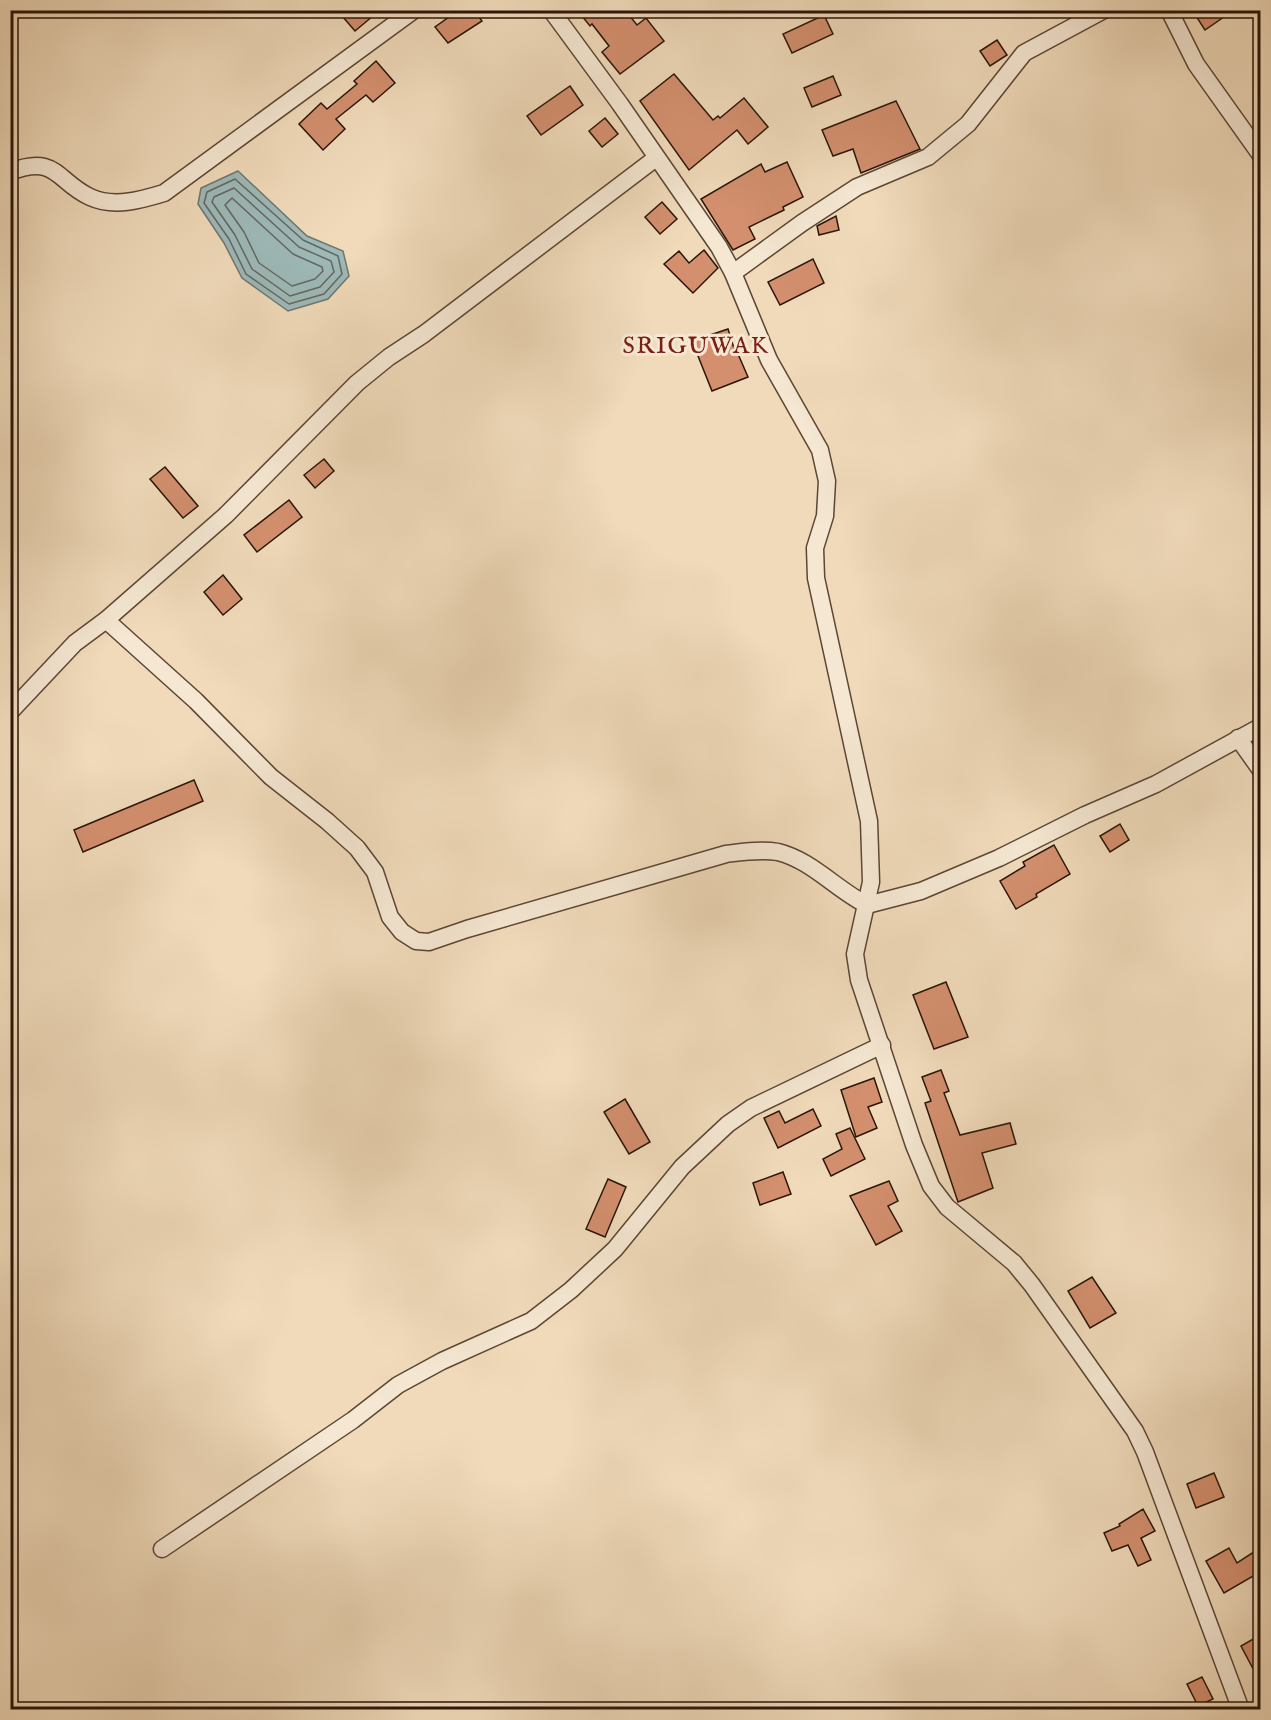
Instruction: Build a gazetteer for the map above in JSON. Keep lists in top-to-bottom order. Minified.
{"districts":["SRIGUWAK"]}
